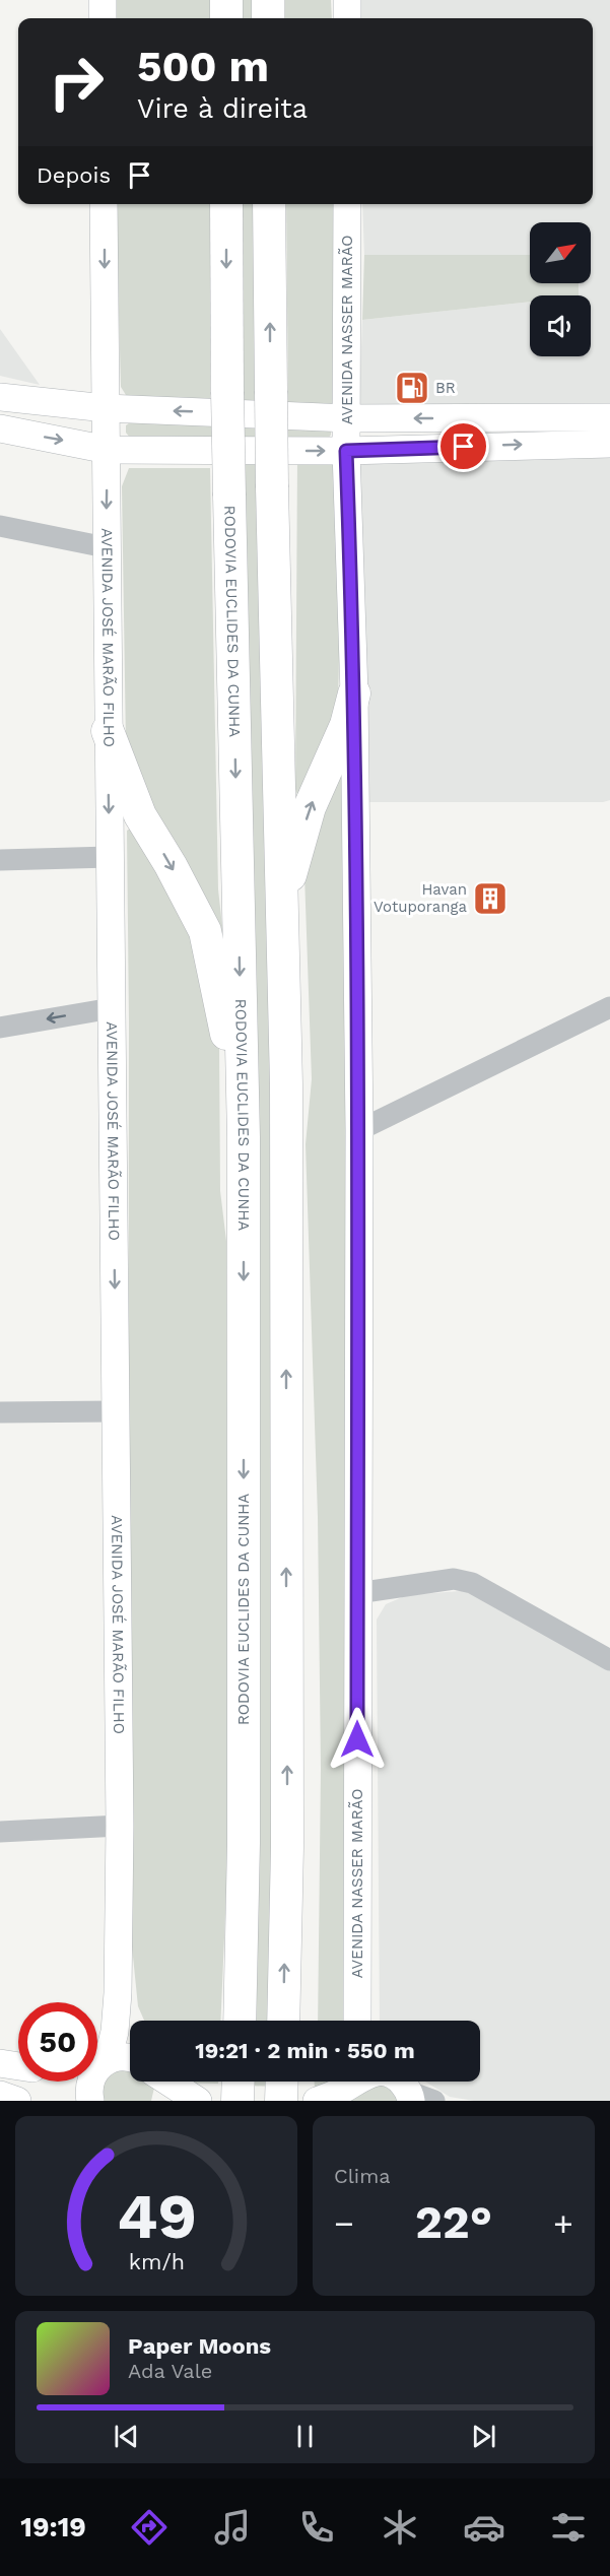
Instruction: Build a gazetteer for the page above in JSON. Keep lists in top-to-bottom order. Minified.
{"streets":{"highway":["RODOVIA EUCLIDES DA CUNHA"],"main road":["AVENIDA NASSER MARÃO","AVENIDA JOSÉ MARÃO FILHO"]},"one_way":["AVENIDA JOSÉ MARÃO FILHO"],"places":{"fuel station":["BR"],"building":["Havan Votuporanga"]},"north":"top right","page":{"turn":["500 m","Vire à direita"],"then":"Depois","limit":"50","trip":"19:21 · 2 min · 550 m","tile":"Clima","heat":["−","22°","+"],"song":["Paper Moons","Ada Vale"],"tabs":"19:19","gauge":["49","km/h"]}}
